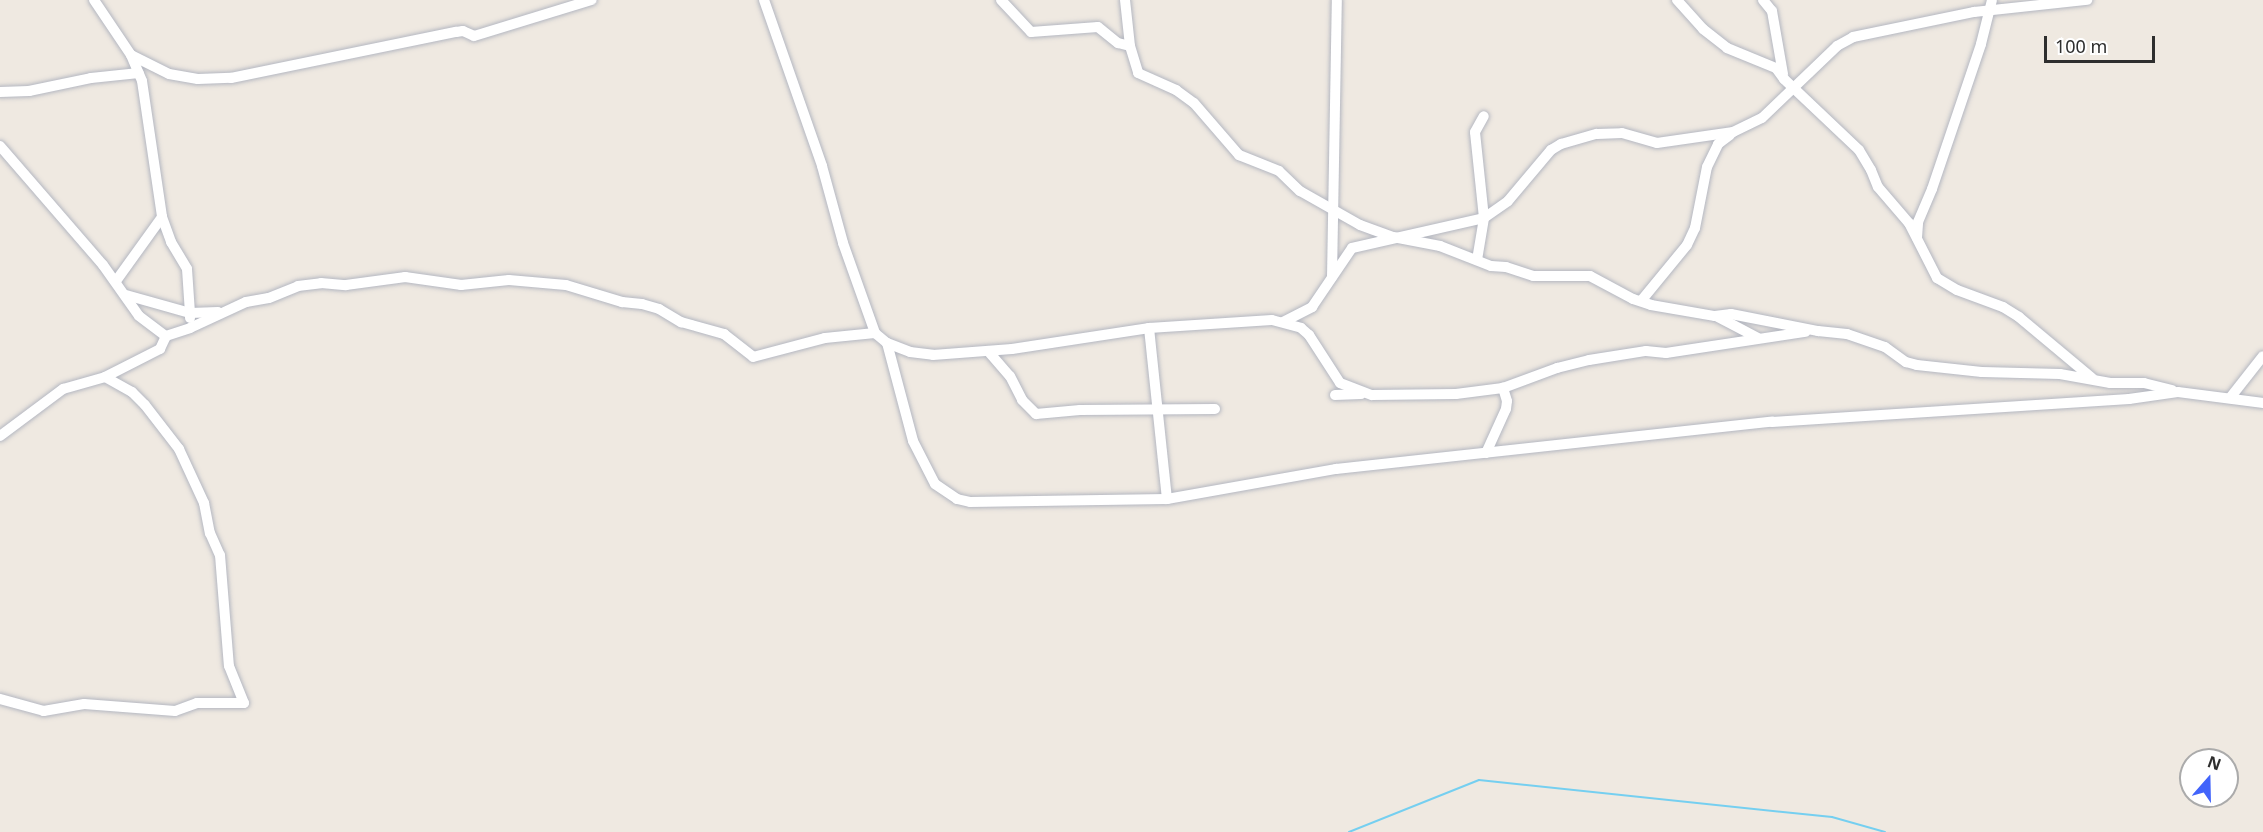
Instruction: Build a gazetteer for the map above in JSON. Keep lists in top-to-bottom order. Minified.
{"scale_bar":"100 m","north":"top"}
